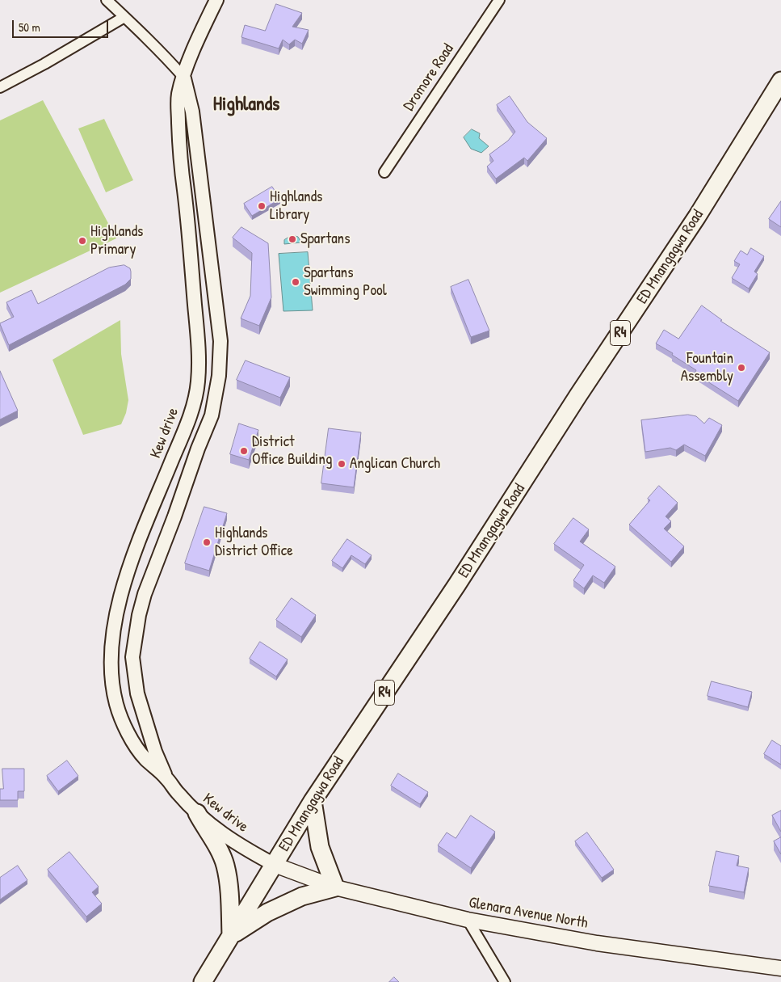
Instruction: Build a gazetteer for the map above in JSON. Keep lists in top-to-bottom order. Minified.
{"streets":{"highway":["ED Mnangagwa Road","R4"],"main road":["Glenara Avenue North"],"street":["Dromore Road","Kew drive"]},"crossings":[["ED Mnangagwa Road","Kew drive"],["ED Mnangagwa Road","Glenara Avenue North"],["Kew drive","Glenara Avenue North"]],"districts":["Highlands"],"places":["Highlands Library","Spartans","Highlands Primary","Spartans Swimming Pool","Fountain Assembly","District Office Building","Anglican Church","Highlands District Office"],"scale_bar":"50 m"}
